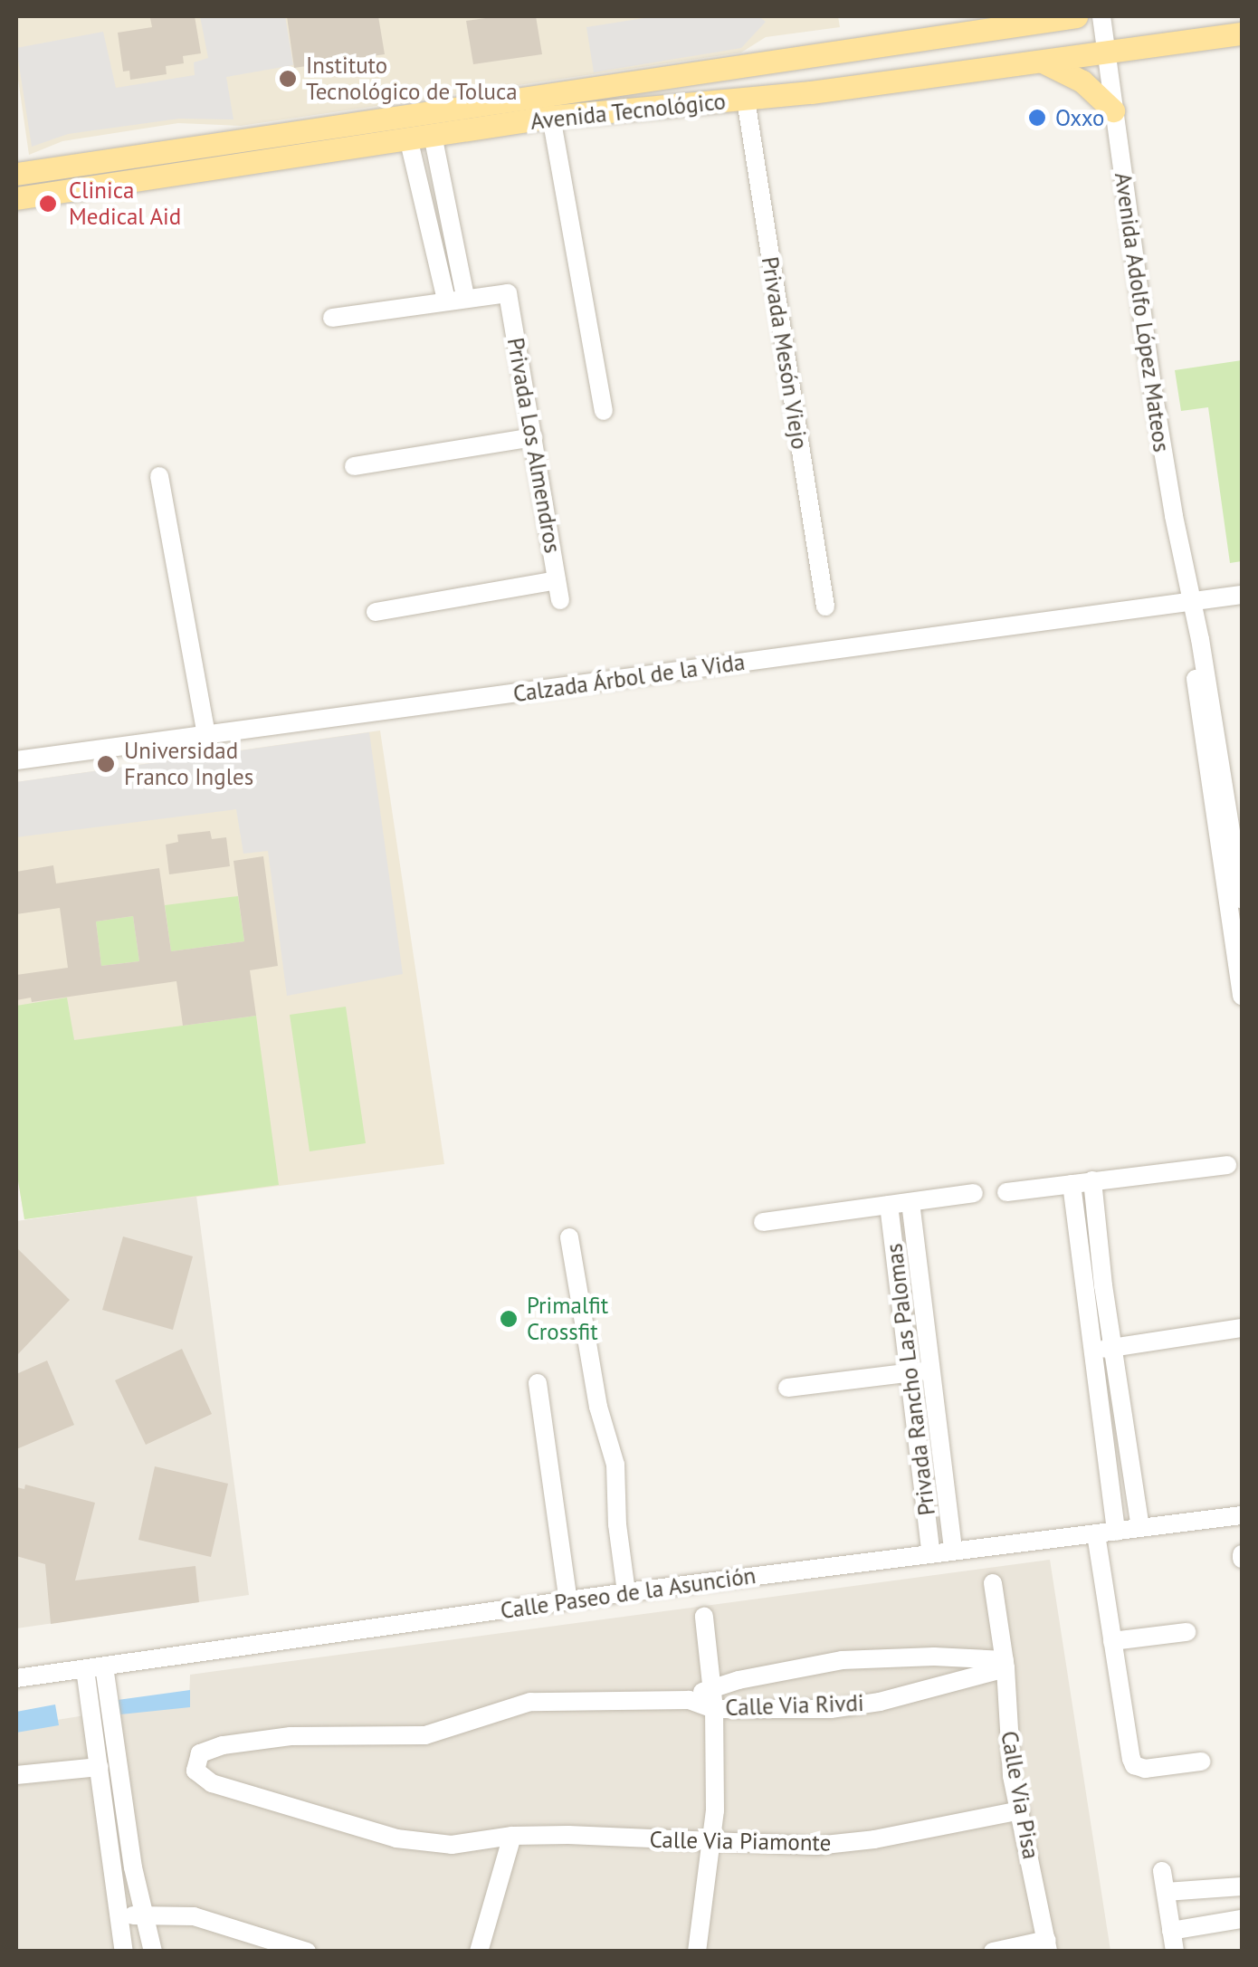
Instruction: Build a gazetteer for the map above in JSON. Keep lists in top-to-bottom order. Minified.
{"streets":{"main road":["Avenida Tecnológico"],"street":["Avenida Adolfo López Mateos","Privada Mesón Viejo","Privada Los Almendros","Calzada Árbol de la Vida","Privada Rancho Las Palomas","Calle Paseo de la Asunción","Calle Via Rivdi","Calle Via Pisa","Calle Via Piamonte"]},"crossings":[["Avenida Tecnológico","Avenida Adolfo López Mateos"],["Avenida Tecnológico","Privada Mesón Viejo"],["Avenida Adolfo López Mateos","Calzada Árbol de la Vida"],["Privada Rancho Las Palomas","Calle Paseo de la Asunción"],["Calle Via Rivdi","Calle Via Pisa"],["Calle Via Rivdi","Calle Via Piamonte"],["Calle Via Pisa","Calle Via Piamonte"]],"places":["Instituto Tecnológico de Toluca","Oxxo","Clinica Medical Aid","Universidad Franco Ingles","Primalfit Crossfit"]}
